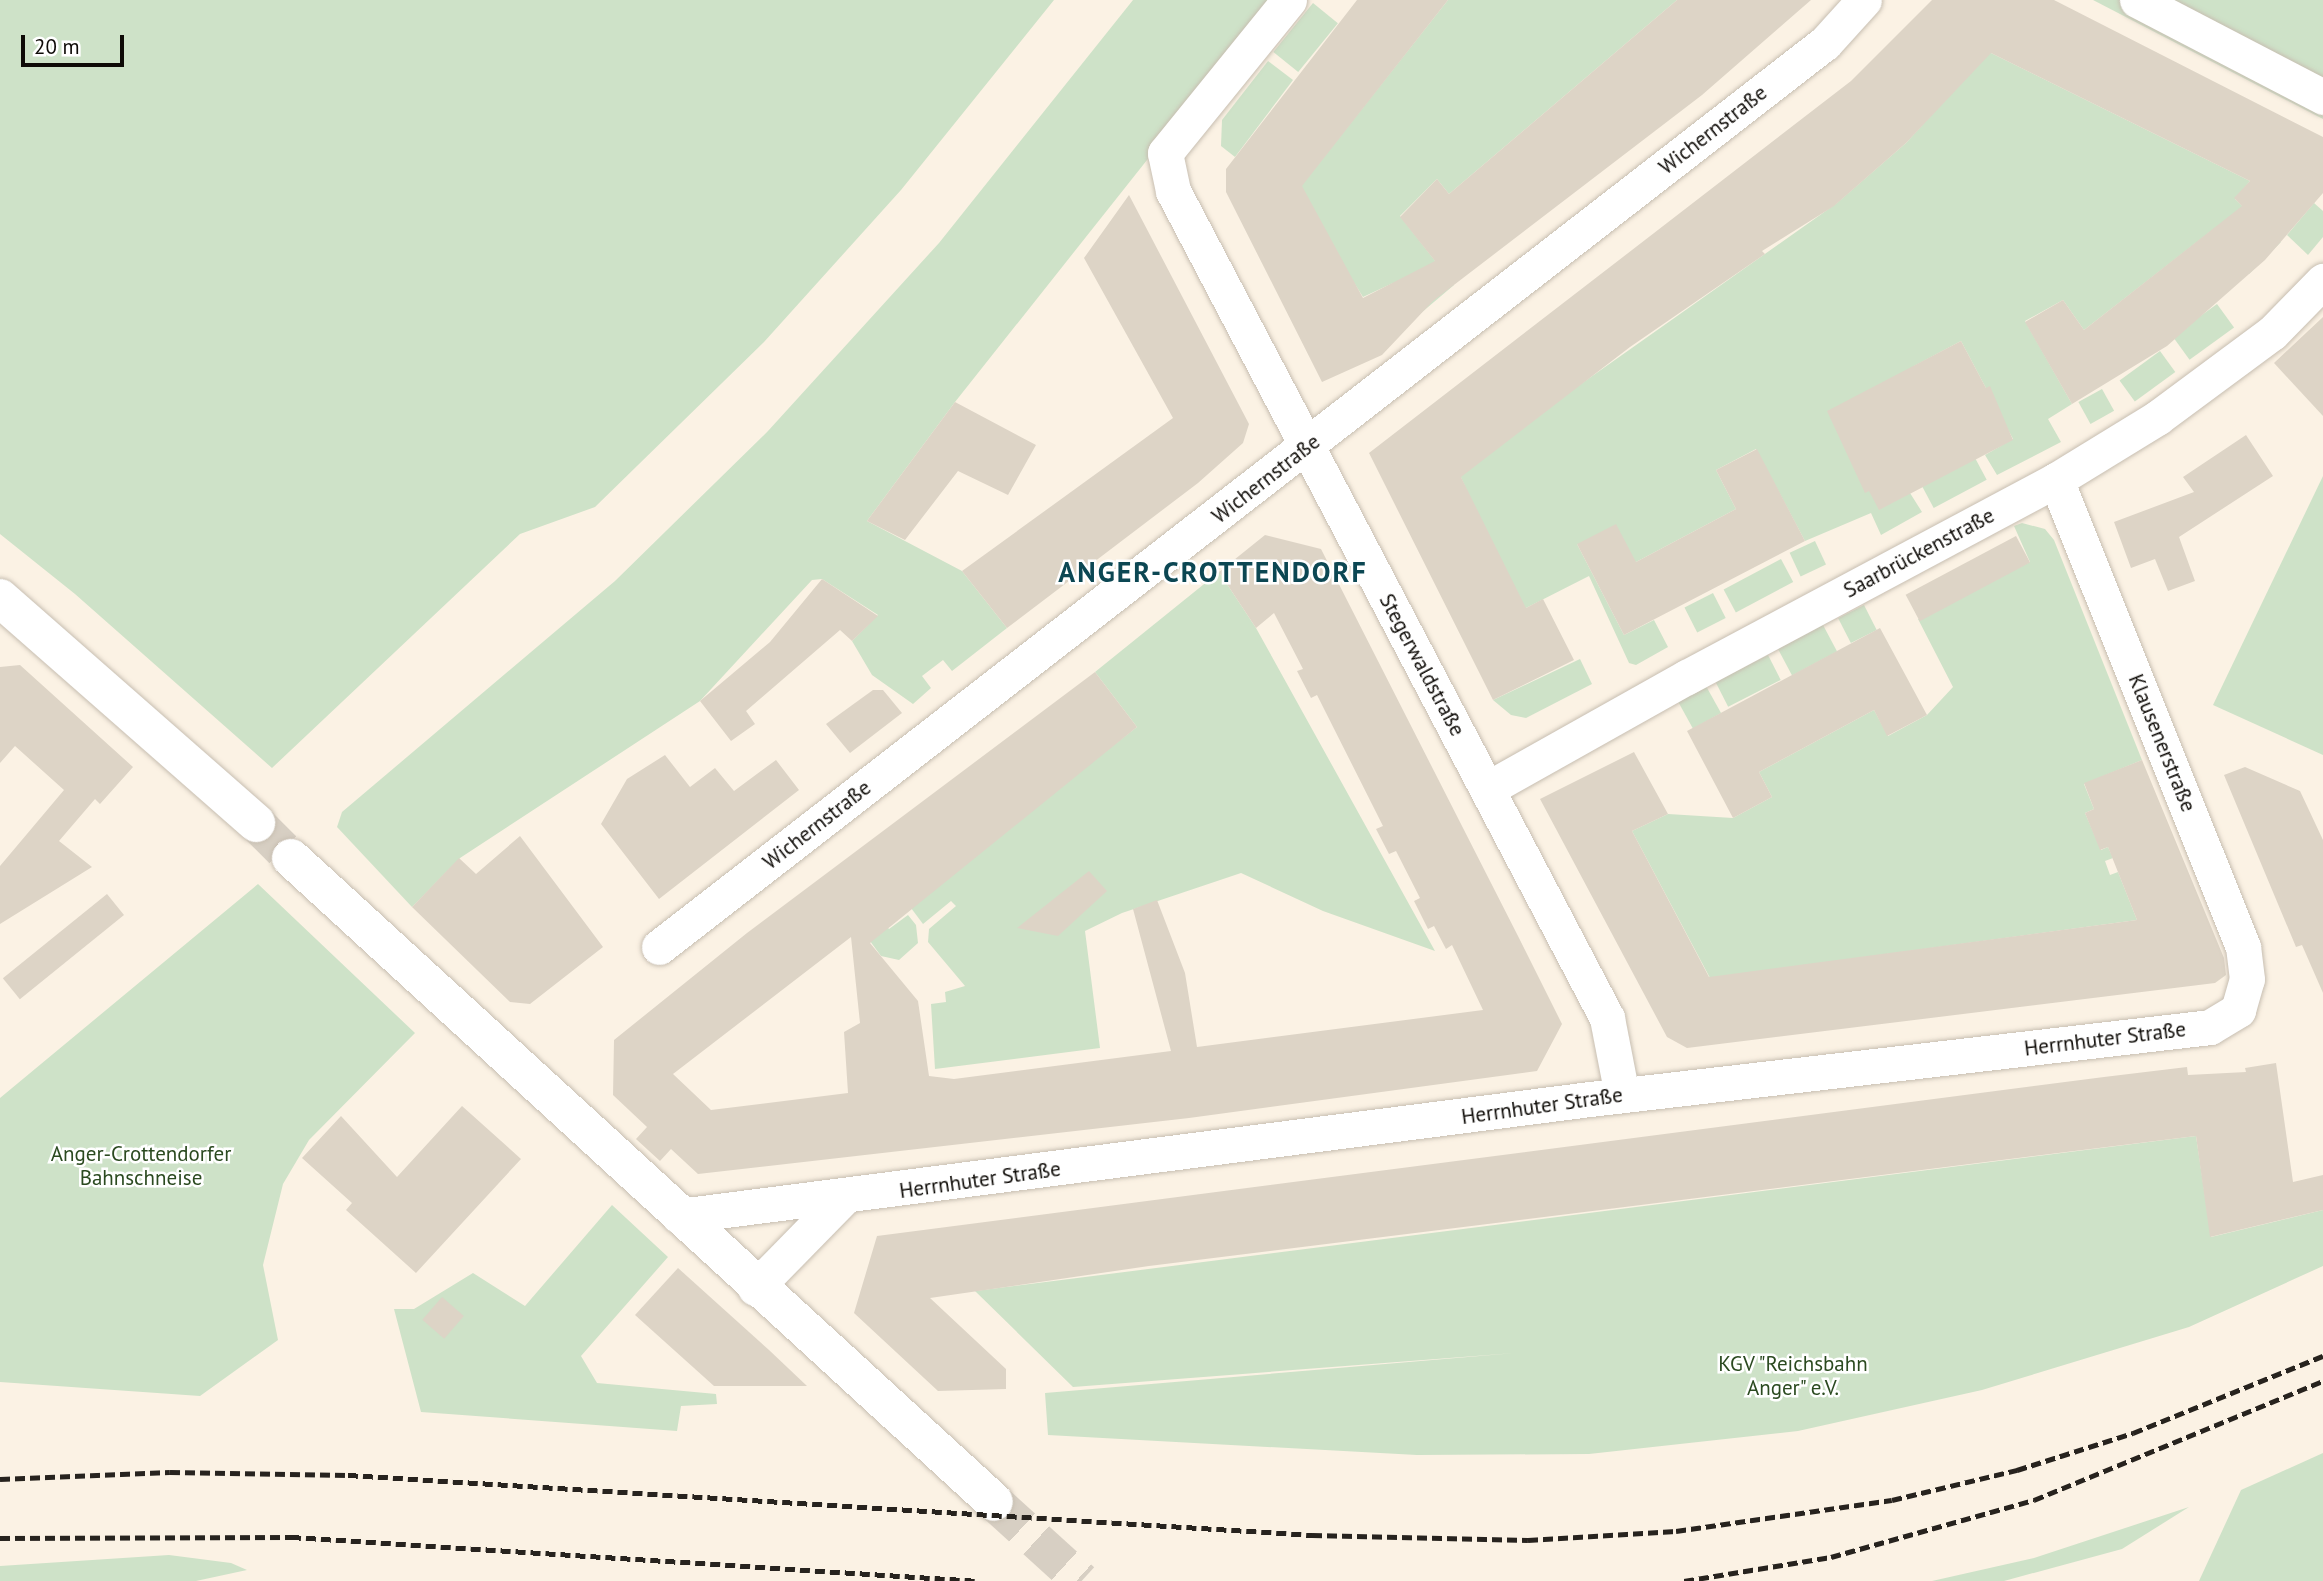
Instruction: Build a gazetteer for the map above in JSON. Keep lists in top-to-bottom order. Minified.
{"streets":{"street":["Wichernstraße","Saarbrückenstraße","Stegerwaldstraße","Klausenerstraße","Herrnhuter Straße"]},"crossings":[["Wichernstraße","Stegerwaldstraße"],["Saarbrückenstraße","Stegerwaldstraße"],["Saarbrückenstraße","Klausenerstraße"],["Stegerwaldstraße","Herrnhuter Straße"],["Klausenerstraße","Herrnhuter Straße"]],"districts":["ANGER-CROTTENDORF"],"parks":["Anger-Crottendorfer Bahnschneise","KGV \"Reichsbahn Anger\" e.V."],"scale_bar":"20 m"}
